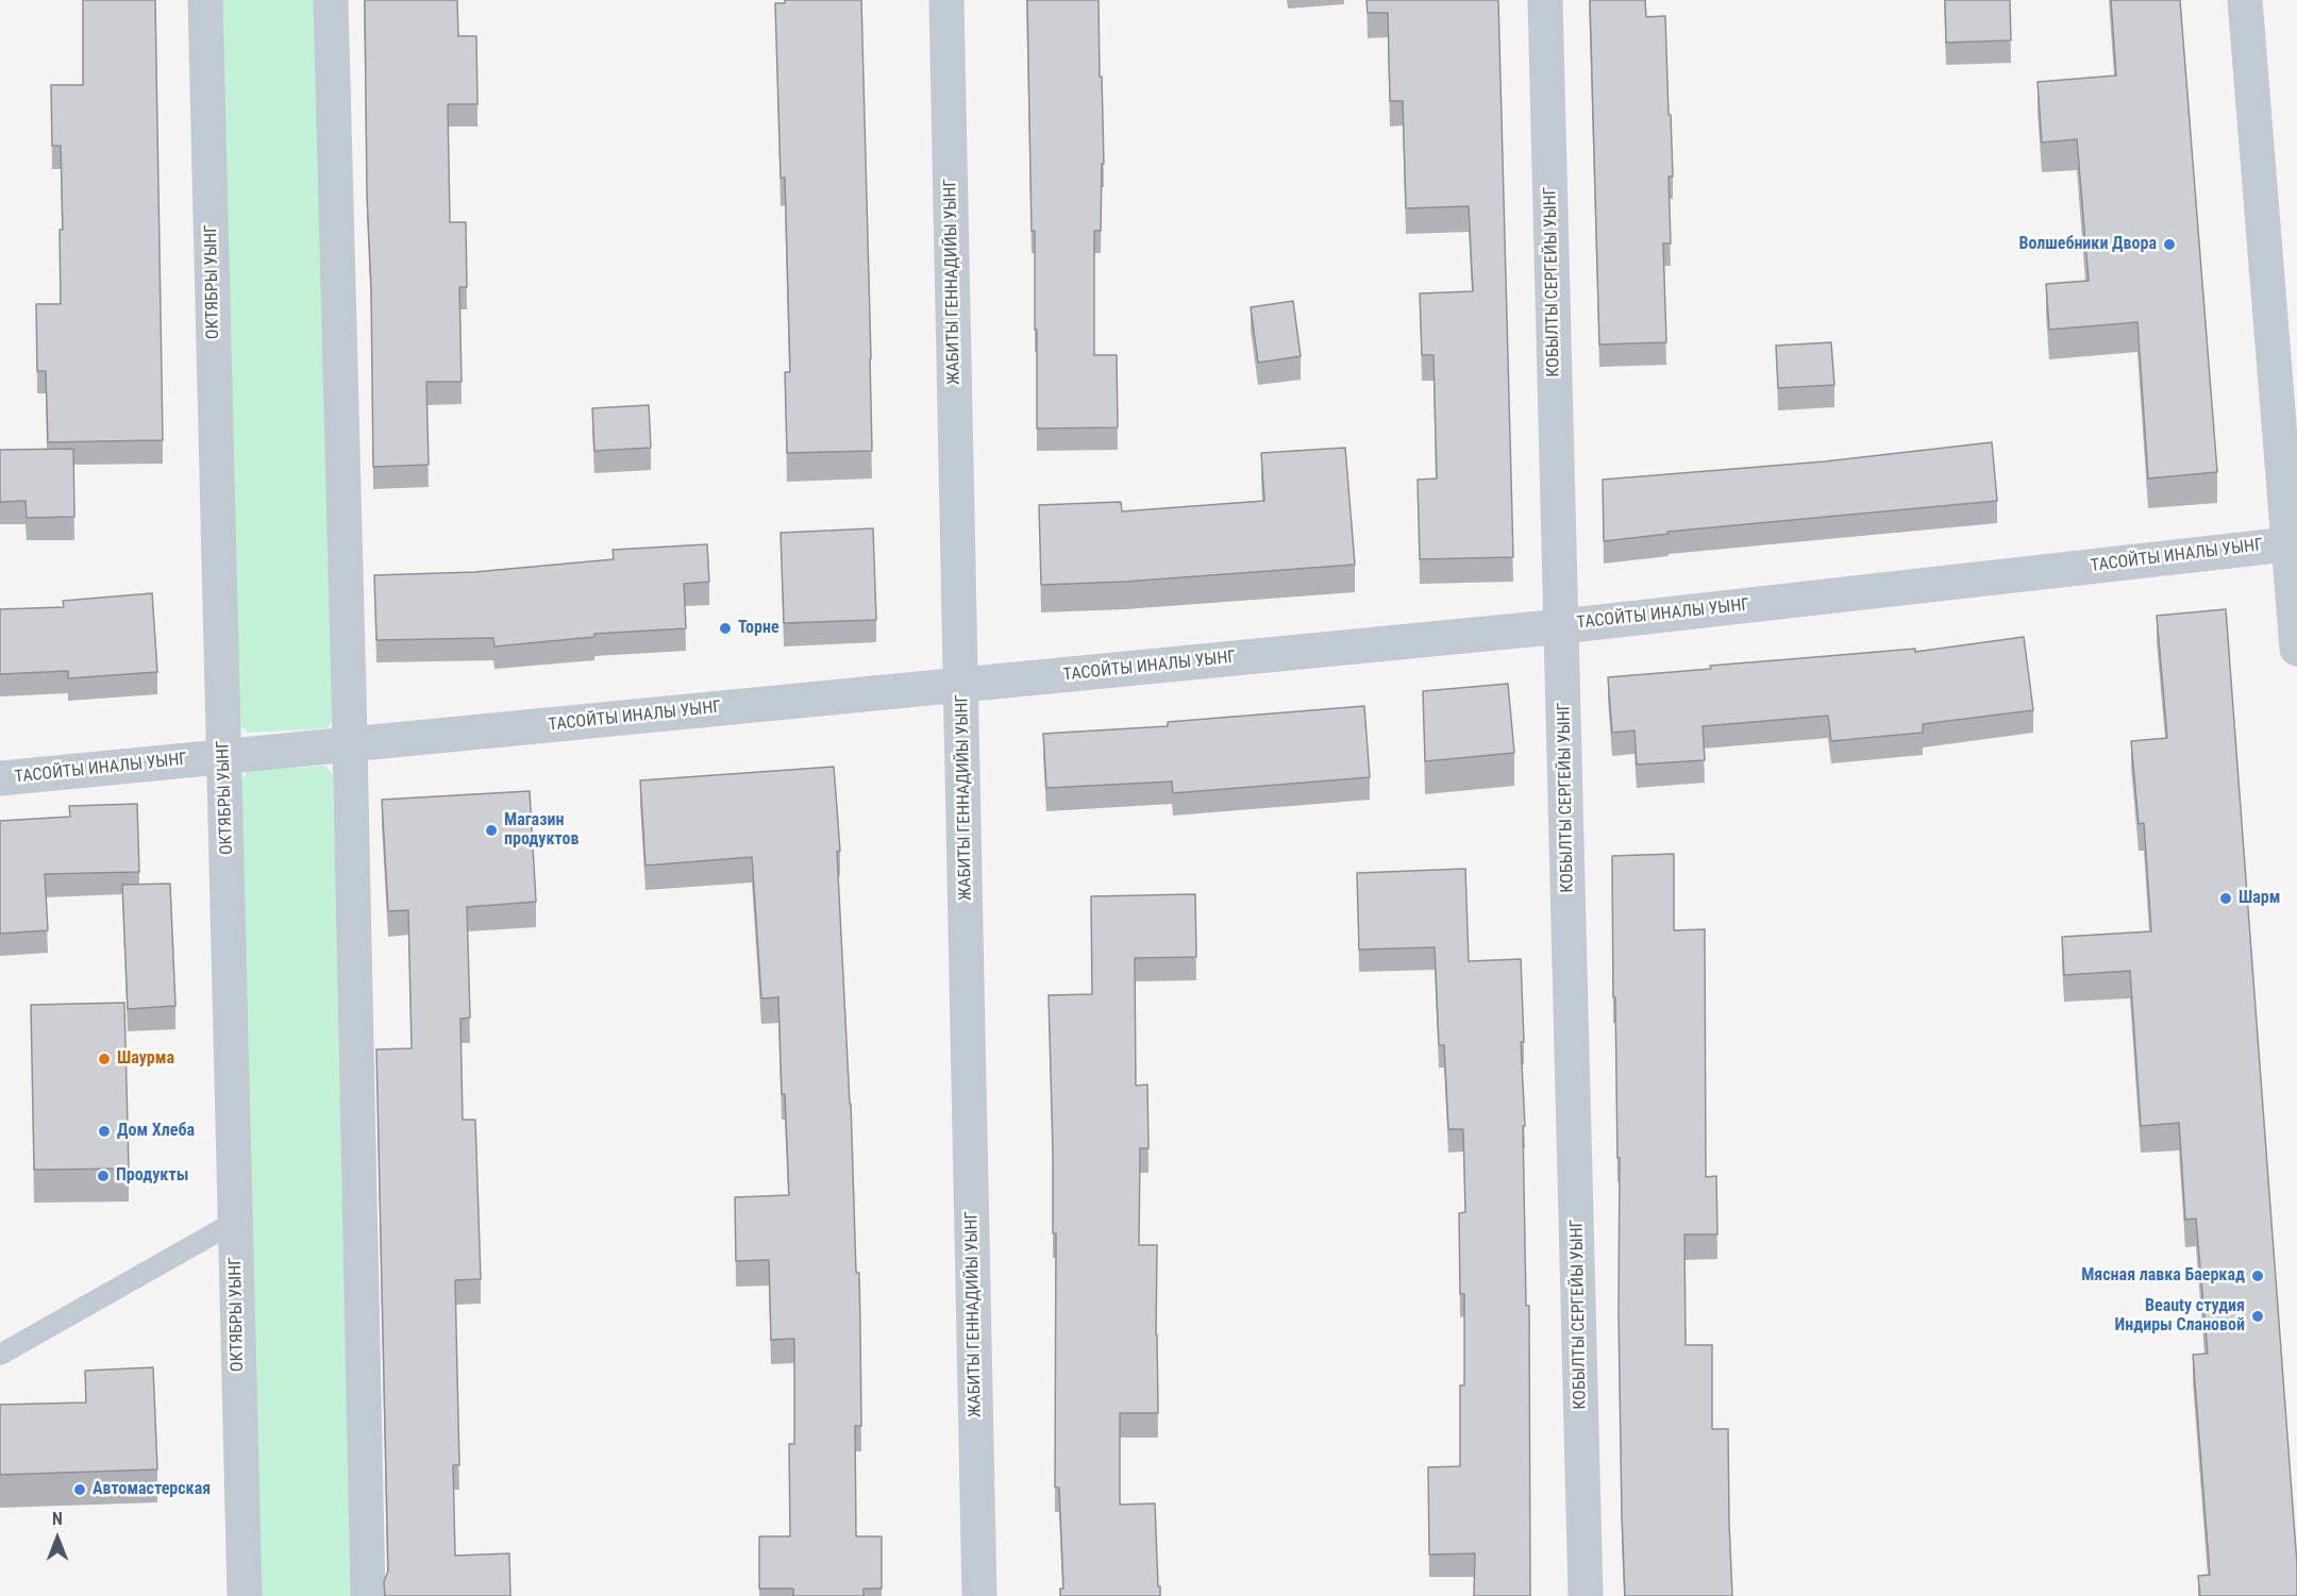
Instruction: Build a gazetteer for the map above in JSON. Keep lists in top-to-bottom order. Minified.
{"streets":{"street":["ОКТЯБРЫ УЫНГ","ЖАБИТЫ ГЕННАДИЙЫ УЫНГ","КОБЫЛТЫ СЕРГЕЙЫ УЫНГ","ТАСОЙТЫ ИНАЛЫ УЫНГ"]},"crossings":[["ОКТЯБРЫ УЫНГ","ТАСОЙТЫ ИНАЛЫ УЫНГ"],["ЖАБИТЫ ГЕННАДИЙЫ УЫНГ","ТАСОЙТЫ ИНАЛЫ УЫНГ"],["КОБЫЛТЫ СЕРГЕЙЫ УЫНГ","ТАСОЙТЫ ИНАЛЫ УЫНГ"]],"places":["Волшебники Двора","Торне","Магазин продуктов","Шарм","Шаурма","Дом Хлеба","Продукты","Мясная лавка Баеркад","Beauty студия Индиры Слановой","Автомастерская"],"north":"top"}
